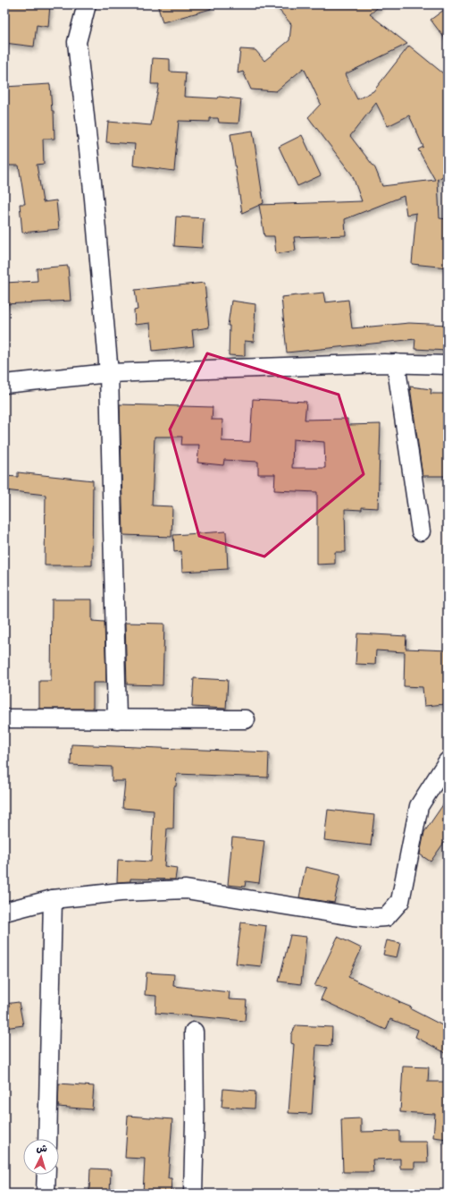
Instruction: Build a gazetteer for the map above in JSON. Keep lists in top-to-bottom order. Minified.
{"north":"top"}
